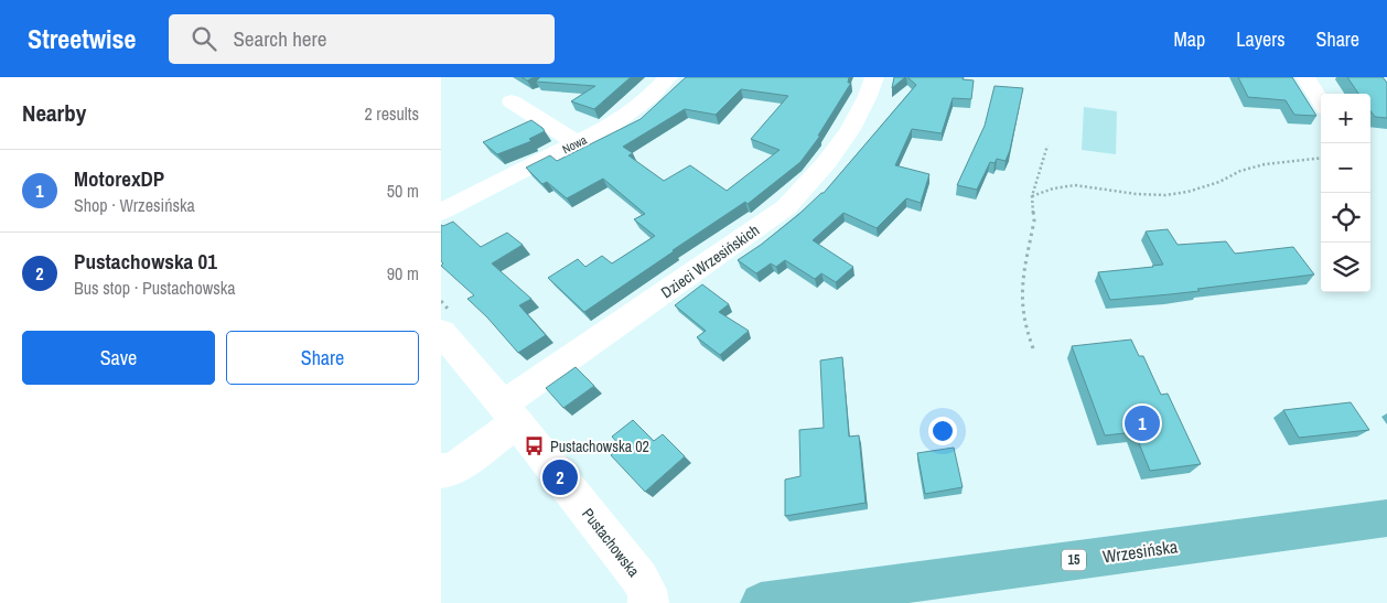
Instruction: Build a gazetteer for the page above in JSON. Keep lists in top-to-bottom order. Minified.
{"streets":{"main road":["Wrzesińska","15"],"street":["Nowa","Dzieci Wrzesińskich","Pustachowska"]},"crossings":[["Dzieci Wrzesińskich","Pustachowska"]],"places":{"bus stop":["Pustachowska 02"]},"page":{"header":"Streetwise","search":"Search here","nav":["Map","Layers","Share"],"heading":["Nearby","2 results"],"map_buttons":["+","−"],"list":[{"mark":"1","name":"MotorexDP","note":"Shop · Wrzesińska","value":"50 m"},{"mark":"2","name":"Pustachowska 01","note":"Bus stop · Pustachowska","value":"90 m"}],"buttons":["Save","Share"],"pins":["1","2"]}}
